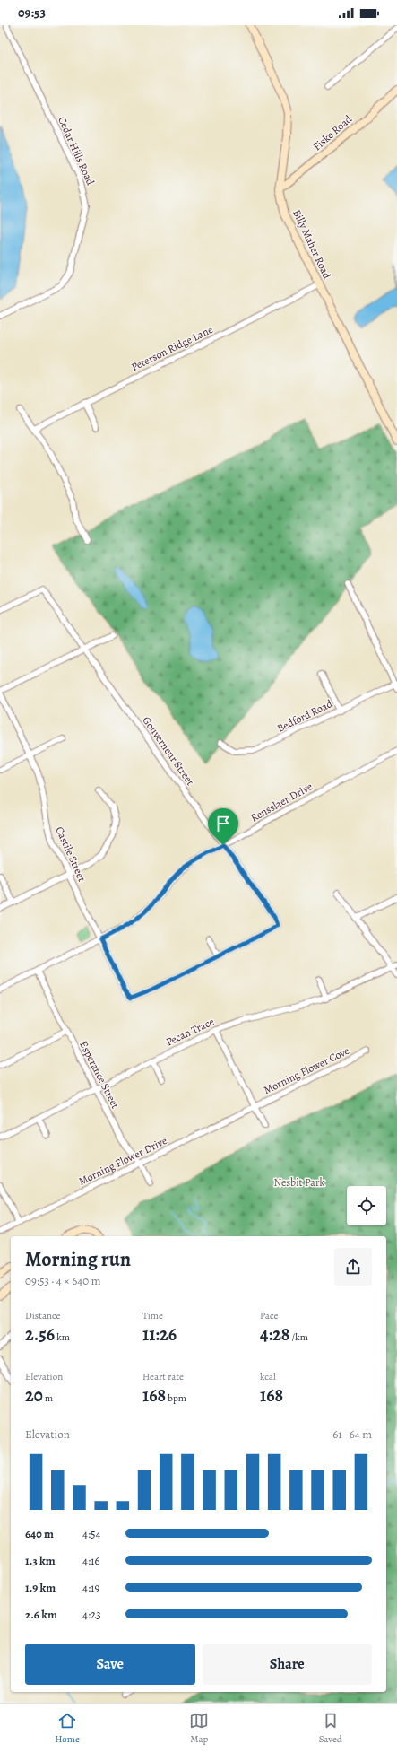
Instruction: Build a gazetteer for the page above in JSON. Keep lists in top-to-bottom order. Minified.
{"streets":{"main road":["Fiske Road","Billy Maher Road"],"street":["Cedar Hills Road","Peterson Ridge Lane","Bedford Road","Gouverneur Street","Rensslaer Drive","Castile Street","Pecan Trace","Morning Flower Cove","Esperance Street","Morning Flower Drive"]},"crossings":[["Fiske Road","Billy Maher Road"],["Billy Maher Road","Peterson Ridge Lane"],["Gouverneur Street","Rensslaer Drive"],["Gouverneur Street","Castile Street"],["Rensslaer Drive","Castile Street"],["Rensslaer Drive","Esperance Street"],["Pecan Trace","Esperance Street"],["Morning Flower Cove","Morning Flower Drive"],["Esperance Street","Morning Flower Drive"]],"parks":["Nesbit Park"],"page":{"status":"09:53","heading":["Morning run","09:53 · 4 × 640 m"],"stats":[["Distance","2.56 km"],["Time","11:26"],["Pace","4:28 /km"],["Elevation","20 m"],["Heart rate","168 bpm"],["kcal","168"]],"chart":["Elevation","61–64 m"],"list":[{"name":"640 m","note":"4:54"},{"name":"1.3 km","note":"4:16"},{"name":"1.9 km","note":"4:19"},{"name":"2.6 km","note":"4:23"}],"buttons":["Save","Share"],"tabs":["Home","Map","Saved"]}}
